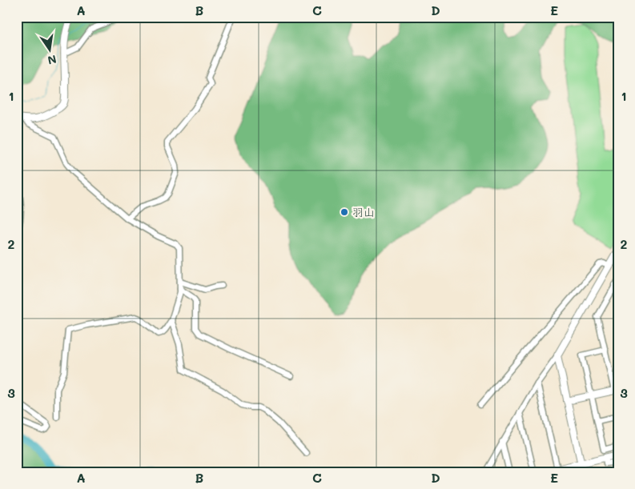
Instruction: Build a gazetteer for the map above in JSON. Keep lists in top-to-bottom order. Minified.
{"places":["羽山"],"north":"bottom","grid":{"columns":["A","B","C","D","E"],"rows":["1","2","3"]}}
